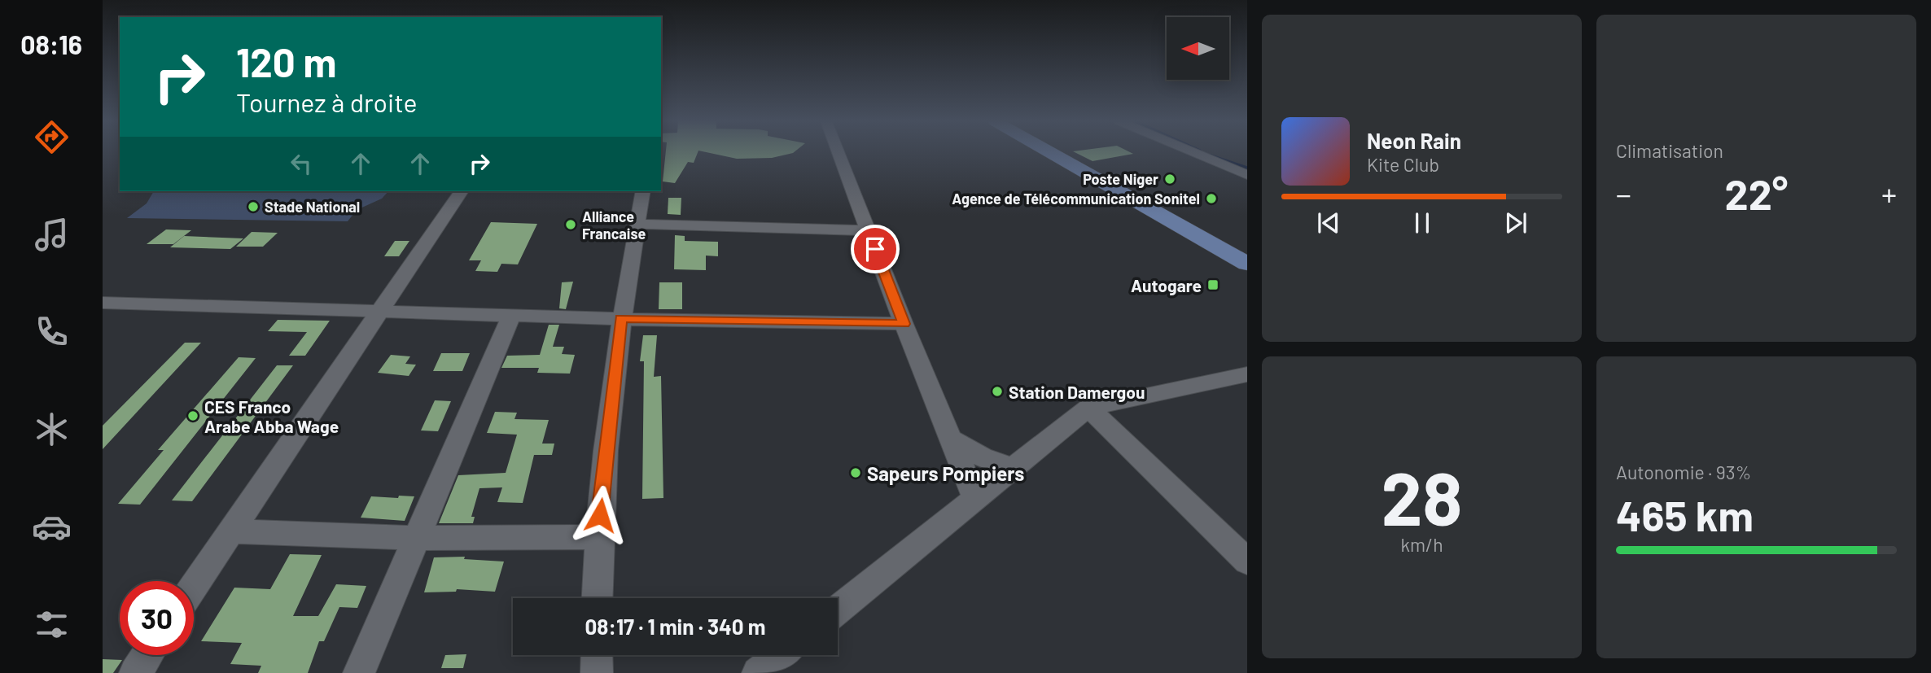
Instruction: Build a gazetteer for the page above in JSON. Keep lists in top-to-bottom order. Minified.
{"places":{"other":["Poste Niger","Agence de Télécommunication Sonitel","Stade National","Alliance Francaise","Station Damergou","CES Franco Arabe Abba Wage","Sapeurs Pompiers"],"transit":["Autogare"]},"north":"left","page":{"tabs":"08:16","tile":["Climatisation",["28","km/h"],["Autonomie · 93%","465 km"]],"turn":["120 m","Tournez à droite"],"song":["Neon Rain","Kite Club"],"heat":["−","22°","+"],"limit":"30","trip":"08:17 · 1 min · 340 m"}}
